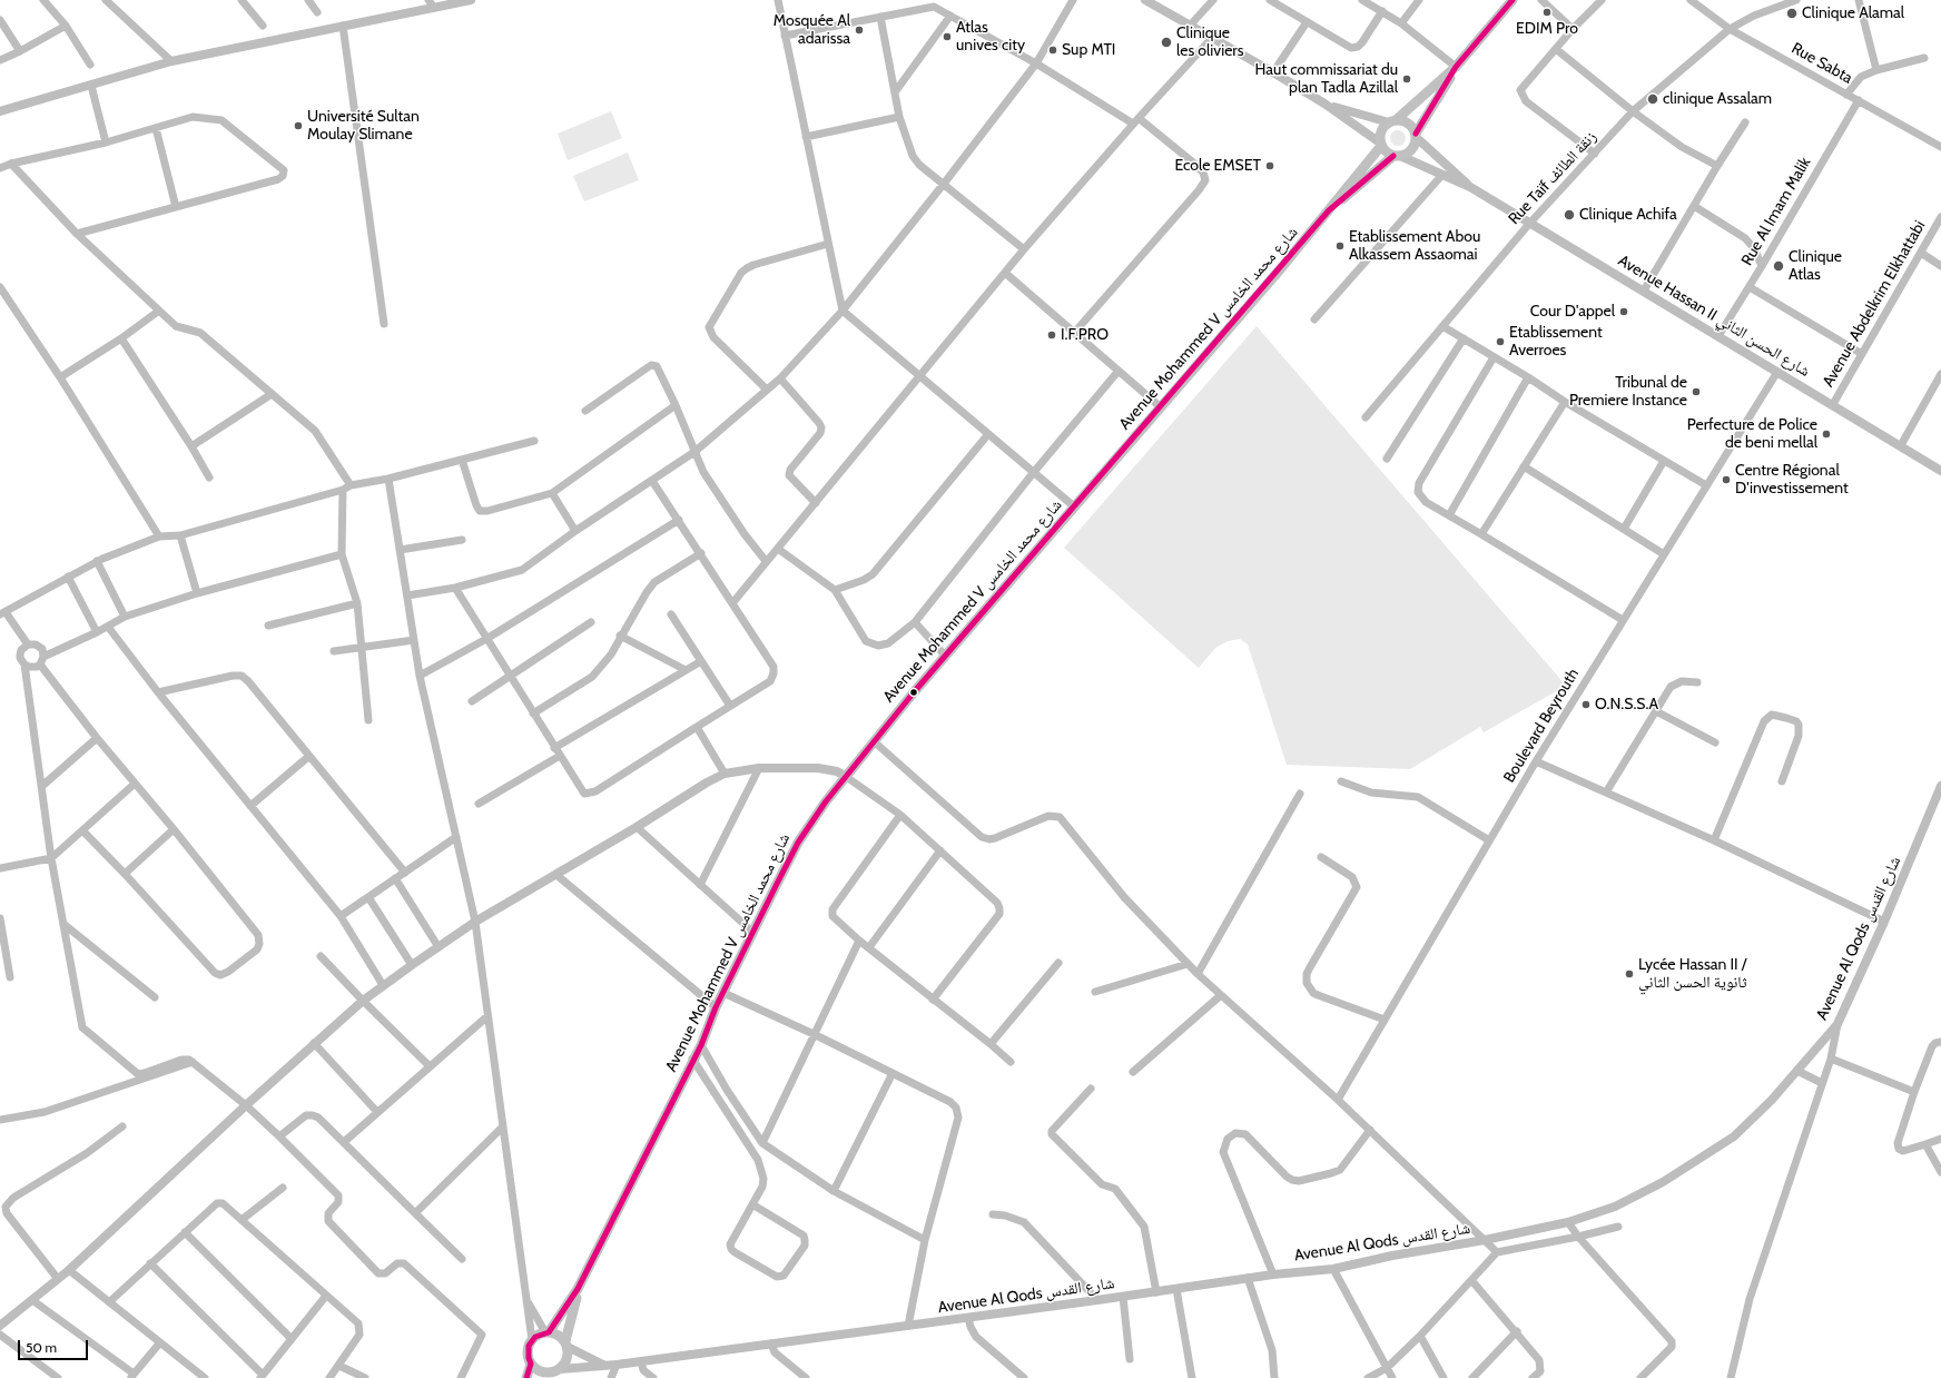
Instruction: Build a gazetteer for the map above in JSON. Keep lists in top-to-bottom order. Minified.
{"streets":{"main road":["Avenue Mohammed V شارع محمد الخامس"],"street":["Rue Sabta","Rue Taïf زنقة الطائف","Rue Al Imam Malik","Avenue Abdelkrim Elkhattabi","Avenue Hassan II شارع الحسن الثاني","Boulevard Beyrouth","Avenue Al Qods شارع القدس"]},"crossings":[["Rue Sabta","Rue Taïf زنقة الطائف"],["Rue Sabta","Rue Al Imam Malik"],["Rue Taïf زنقة الطائف","Avenue Hassan II شارع الحسن الثاني"],["Rue Al Imam Malik","Avenue Hassan II شارع الحسن الثاني"],["Avenue Abdelkrim Elkhattabi","Avenue Hassan II شارع الحسن الثاني"],["Avenue Hassan II شارع الحسن الثاني","Boulevard Beyrouth"],["Avenue Mohammed V شارع محمد الخامس","Avenue Al Qods شارع القدس"]],"places":["EDIM Pro","Clinique Alamal","Mosquée Al adarissa","Atlas unives city","Clinique les oliviers","Sup MTI","Haut commissariat du plan Tadla Azillal","clinique Assalam","Université Sultan Moulay Slimane","Ecole EMSET","Clinique Achifa","Etablissement Abou Alkassem Assaomai","Clinique Atlas","Cour D'appel","I.F.PRO","Etablissement Averroes","Tribunal de Premiere Instance","Perfecture de Police de beni mellal","Centre Régional D'investissement","O.N.S.S.A","Lycée Hassan II / ثانوية الحسن الثاني"],"scale_bar":"50 m"}
